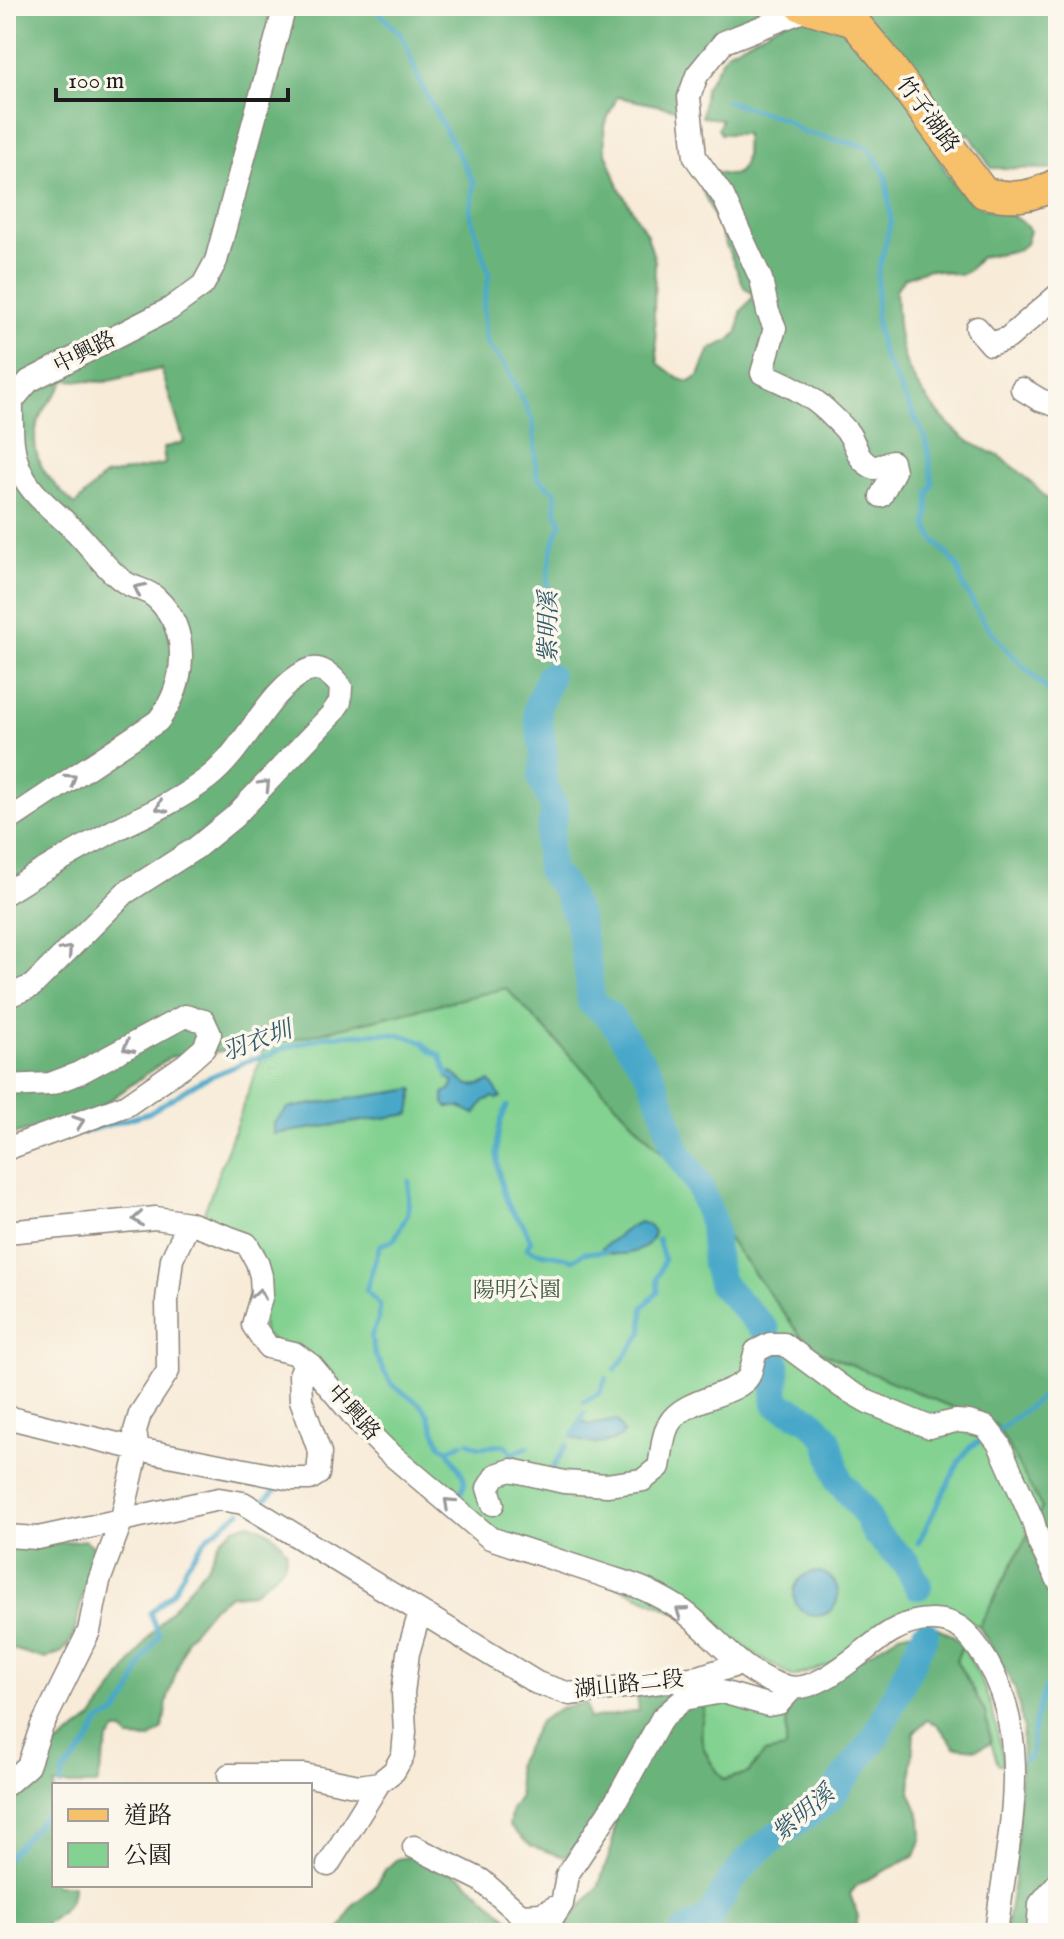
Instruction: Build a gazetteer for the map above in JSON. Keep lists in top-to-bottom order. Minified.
{"streets":{"main road":["竹子湖路"],"street":["中興路","湖山路二段"]},"crossings":[["中興路","湖山路二段"]],"water":["紫明溪","羽衣圳"],"parks":["陽明公園"],"legend":["道路","公園"],"scale_bar":"100 m"}
